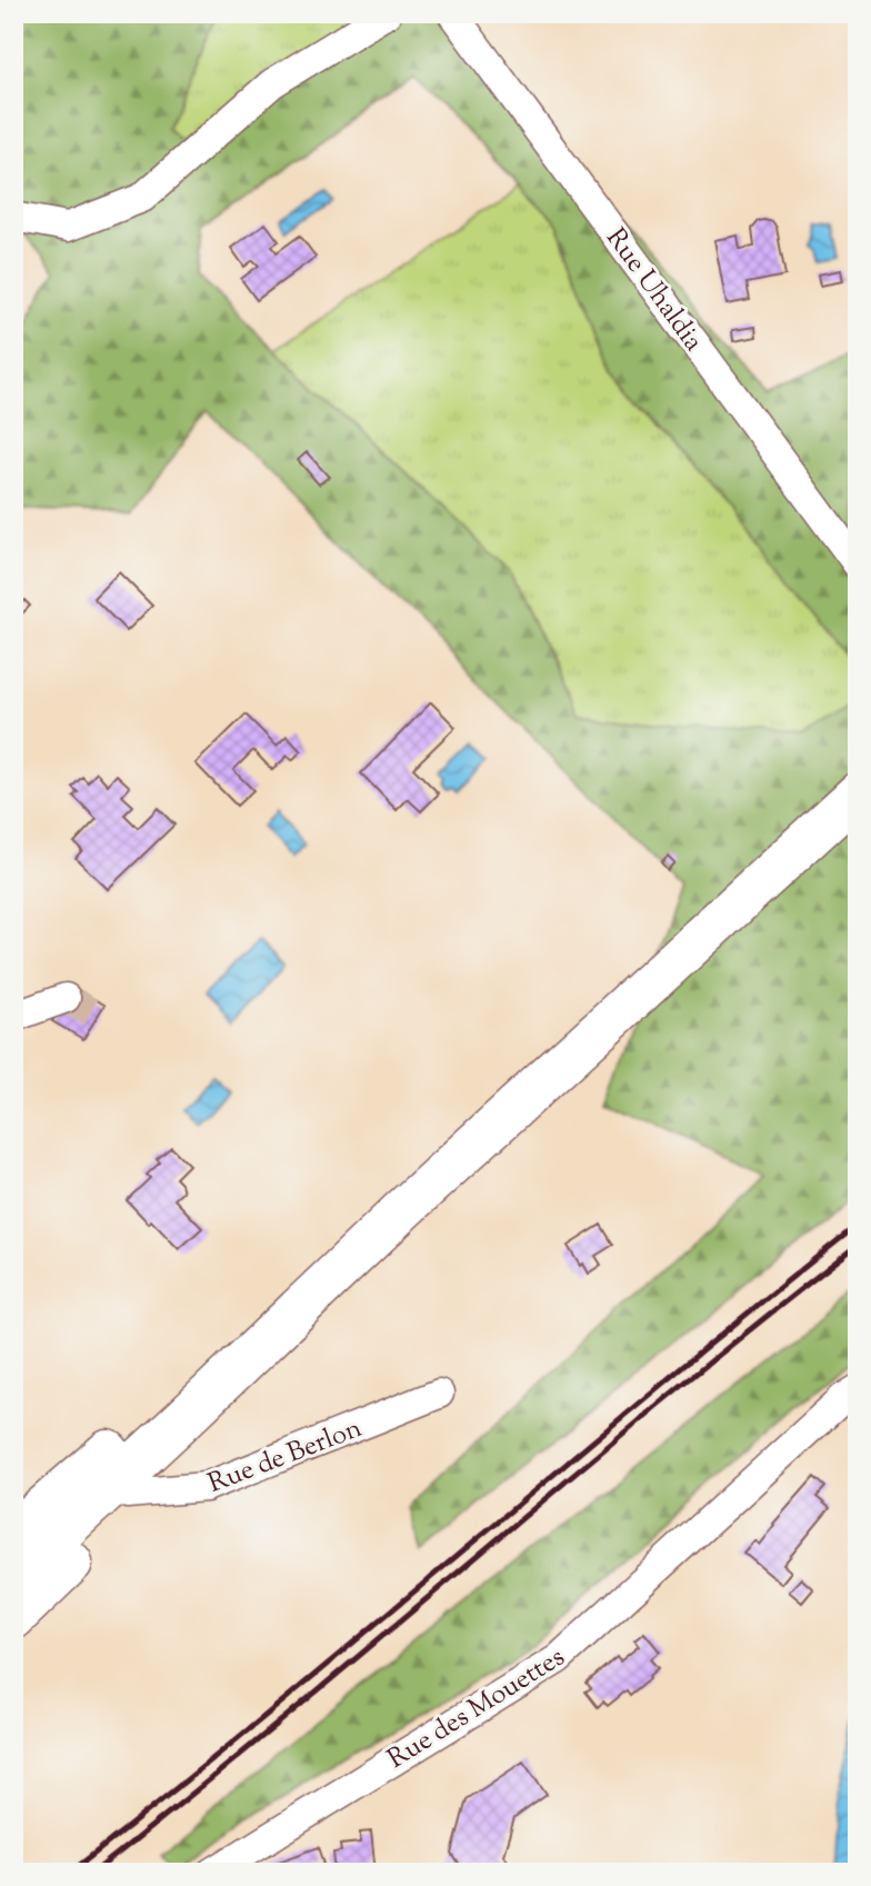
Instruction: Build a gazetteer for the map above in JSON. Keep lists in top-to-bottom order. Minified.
{"streets":{"street":["Rue Uhaldia","Rue de Berlon","Rue des Mouettes"]}}
